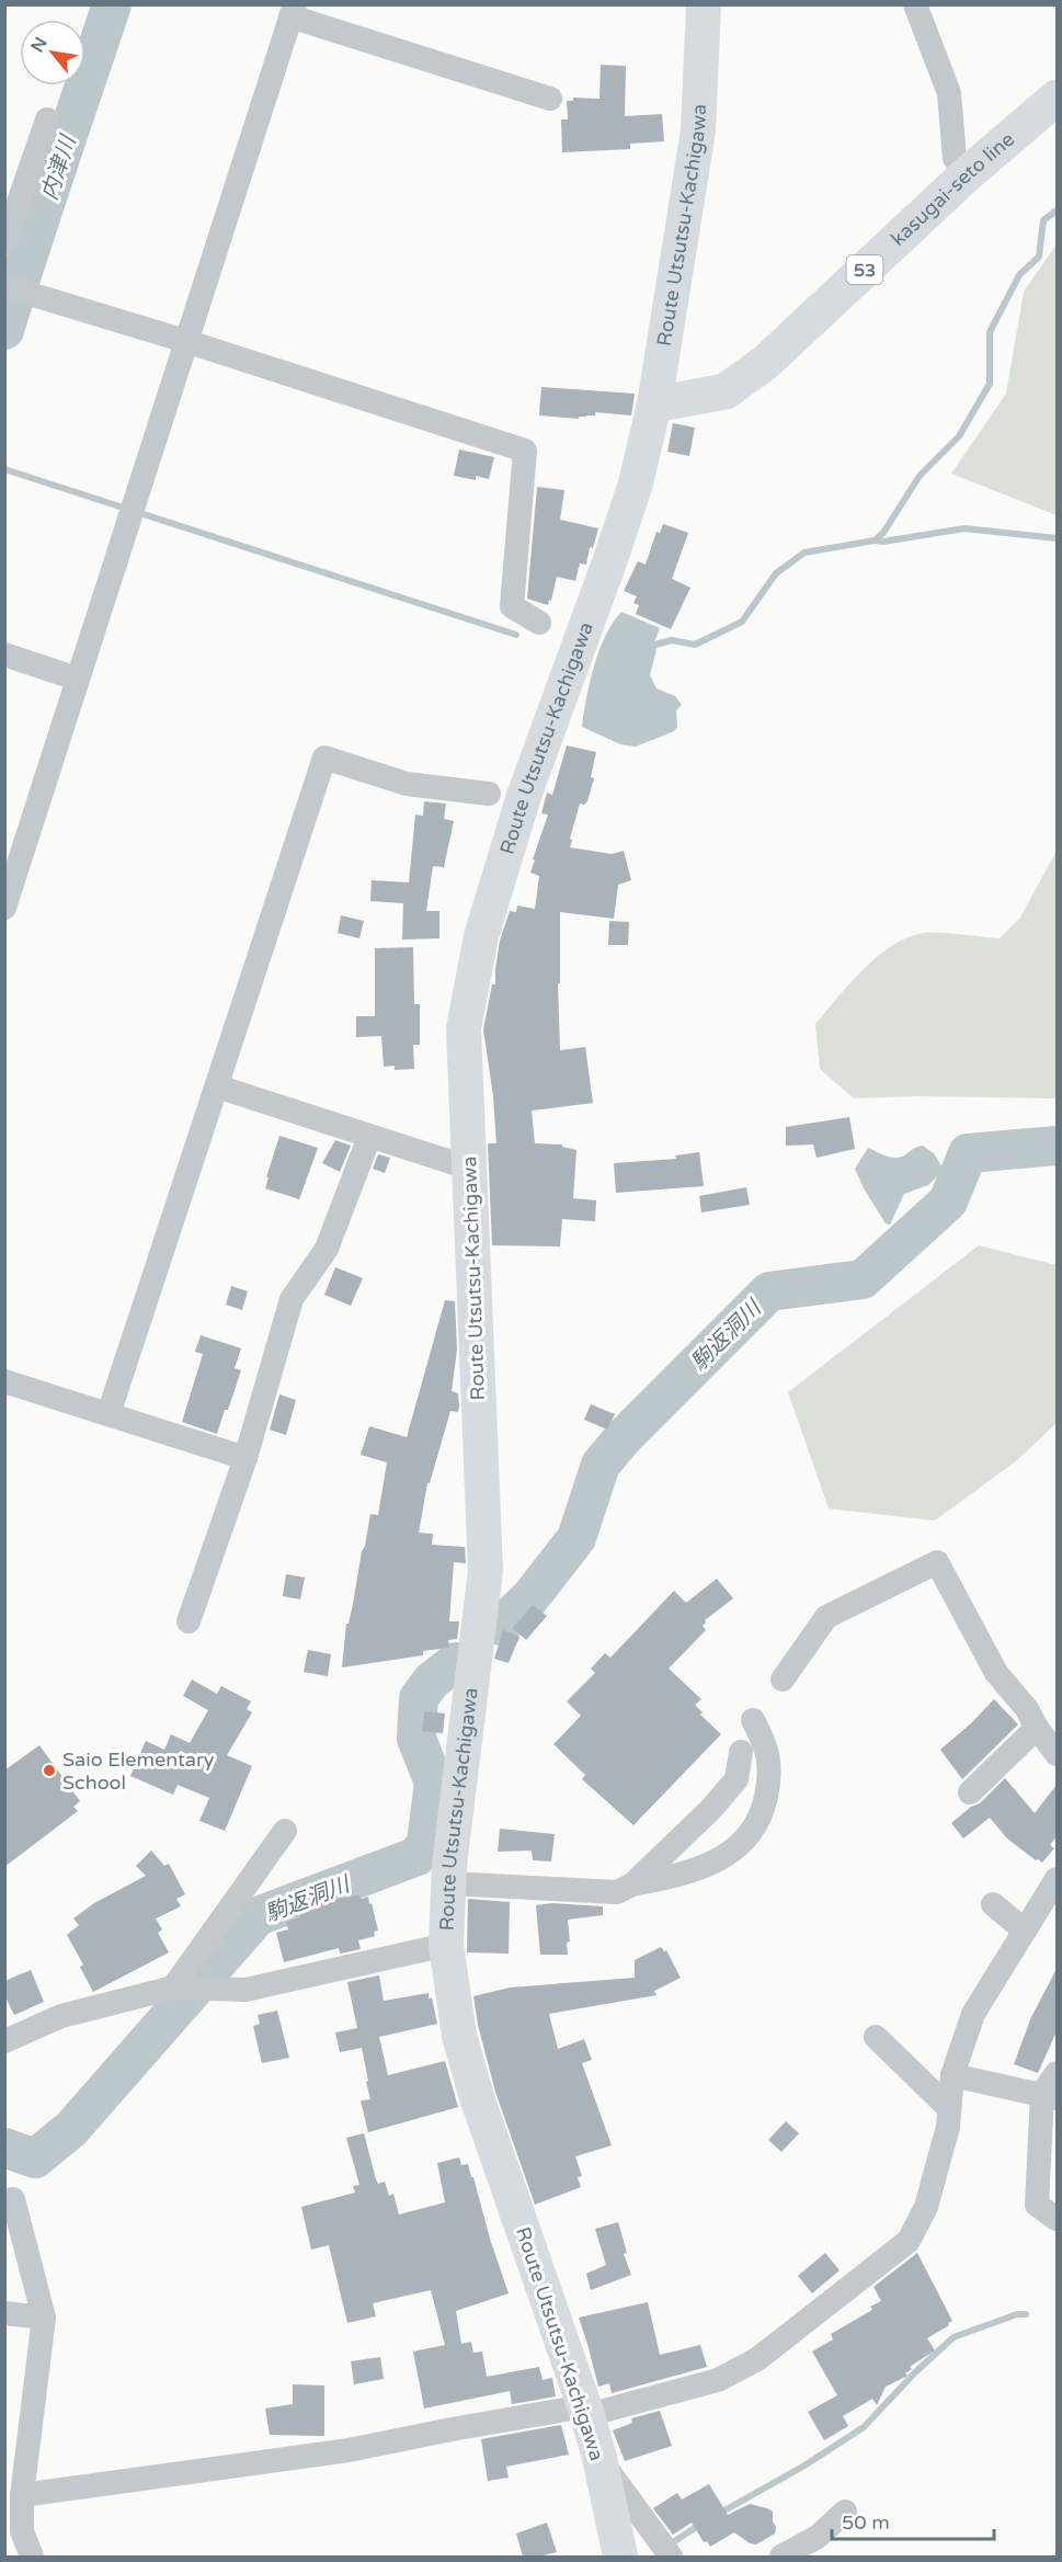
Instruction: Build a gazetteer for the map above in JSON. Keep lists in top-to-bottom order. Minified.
{"streets":{"main road":["kasugai-seto line","Route Utsutsu-Kachigawa","53"]},"crossings":[["kasugai-seto line","Route Utsutsu-Kachigawa"]],"water":["内津川","駒返洞川"],"places":["Saio Elementary School"],"scale_bar":"50 m","north":"top left"}
